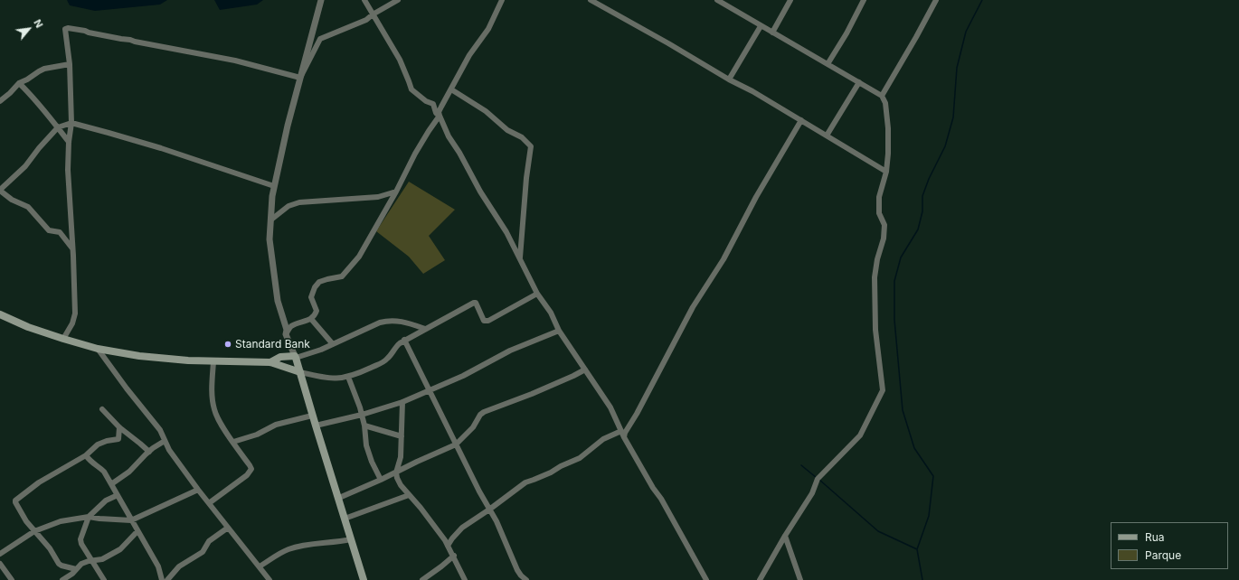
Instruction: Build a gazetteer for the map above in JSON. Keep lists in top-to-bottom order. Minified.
{"places":["Standard Bank"],"legend":["Rua","Parque"],"north":"top right"}
